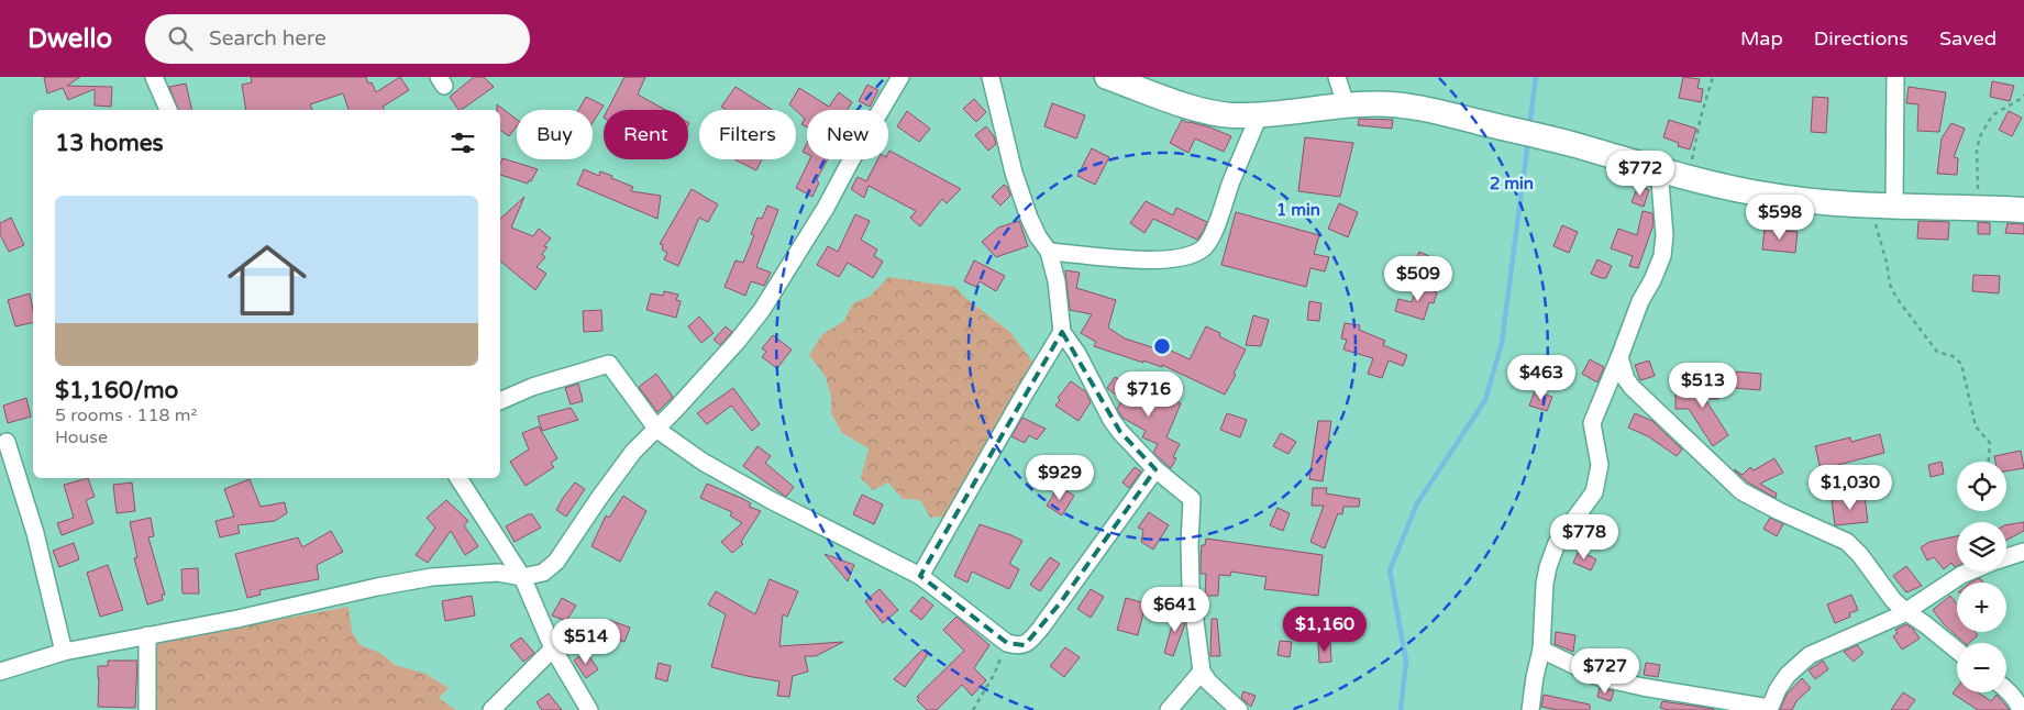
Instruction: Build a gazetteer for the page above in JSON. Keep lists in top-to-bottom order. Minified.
{"page":{"header":"Dwello","search":"Search here","nav":["Map","Directions","Saved"],"chip":["Buy","Rent","Filters","New"],"heading":"13 homes","price":["$772","$598","$509","$463","$513","$716","$929","$1,030","$778","$641","$1,160","$514","$727"],"list":[{"name":"$1,160/mo","note":"5 rooms · 118 m² · House"}],"map_buttons":["+","−"]},"rings":["2 min","1 min"]}
